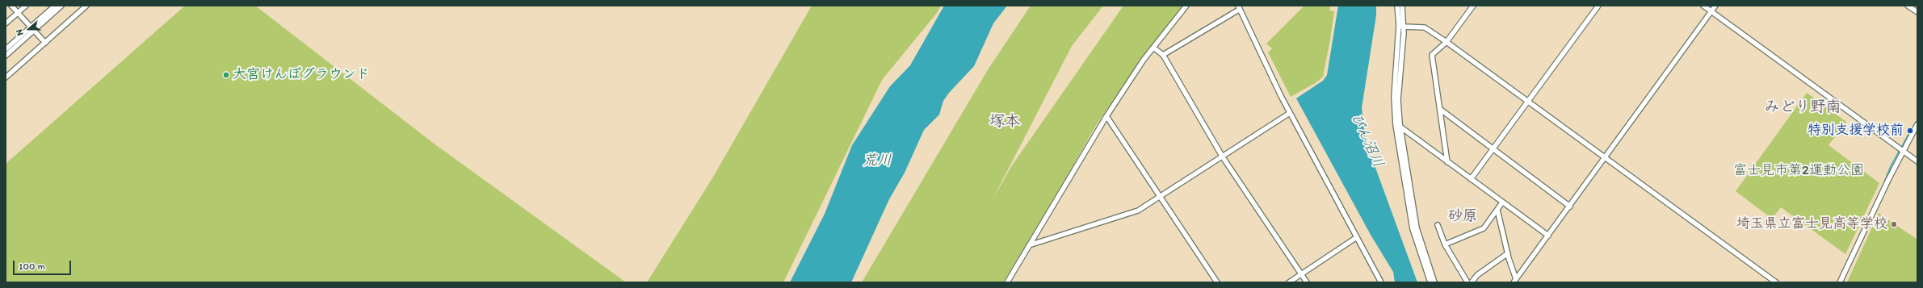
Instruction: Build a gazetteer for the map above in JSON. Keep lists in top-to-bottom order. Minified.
{"districts":["みどり野南","塚本","砂原"],"water":["びん沼川","荒川"],"parks":["富士見市第2運動公園"],"places":["大宮けんぽグラウンド","特別支援学校前","埼玉県立富士見高等学校"],"scale_bar":"100 m","north":"left"}
